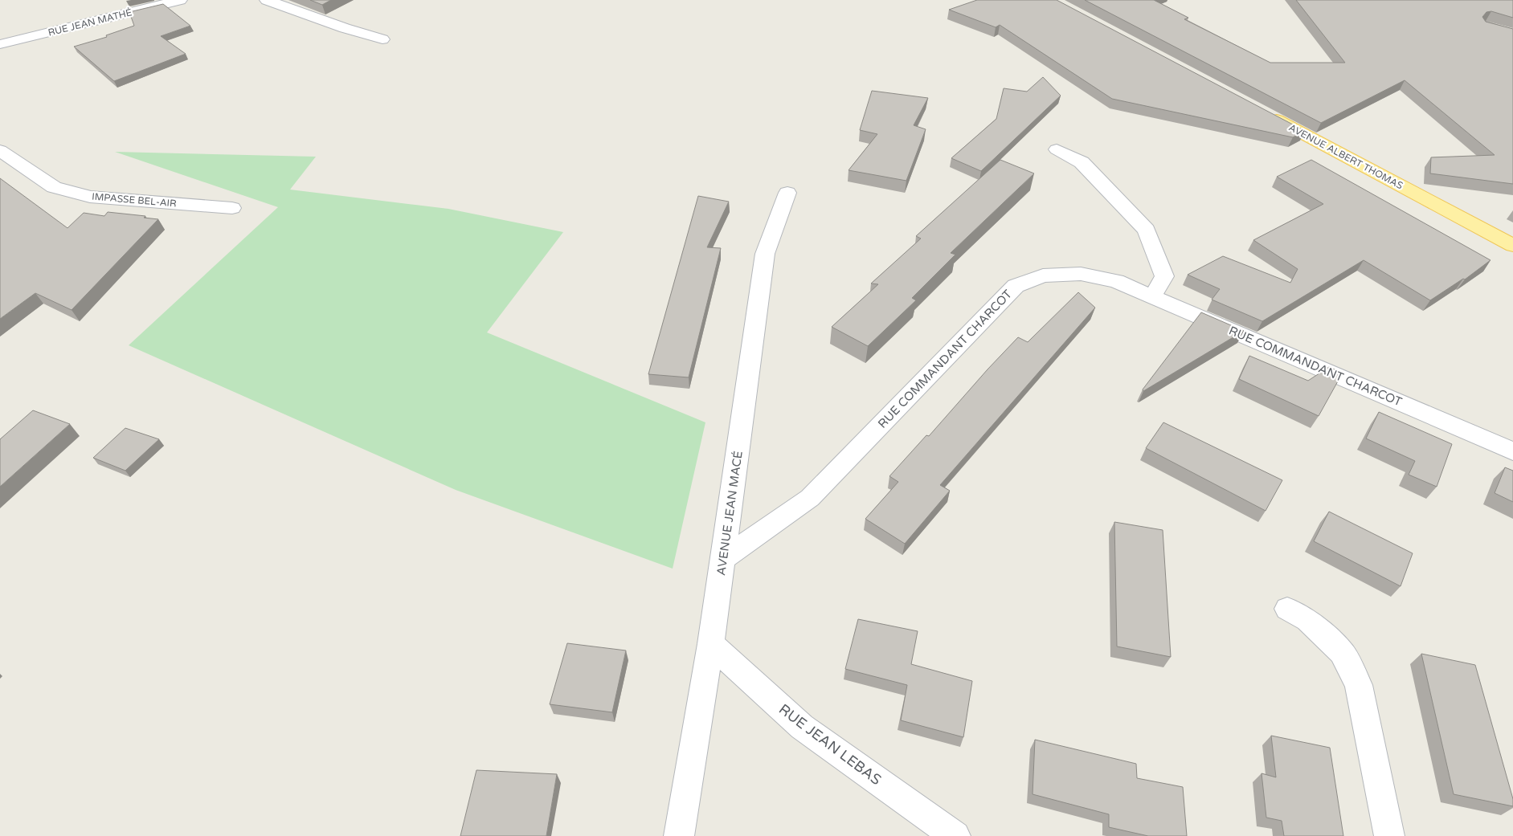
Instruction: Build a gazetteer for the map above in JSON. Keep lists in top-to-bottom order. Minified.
{"streets":{"main road":["AVENUE ALBERT THOMAS"],"street":["RUE JEAN MATHÉ","IMPASSE BEL-AIR","RUE COMMANDANT CHARCOT","AVENUE JEAN MACÉ","RUE JEAN LEBAS"]},"crossings":[["RUE COMMANDANT CHARCOT","AVENUE JEAN MACÉ"],["AVENUE JEAN MACÉ","RUE JEAN LEBAS"]]}
